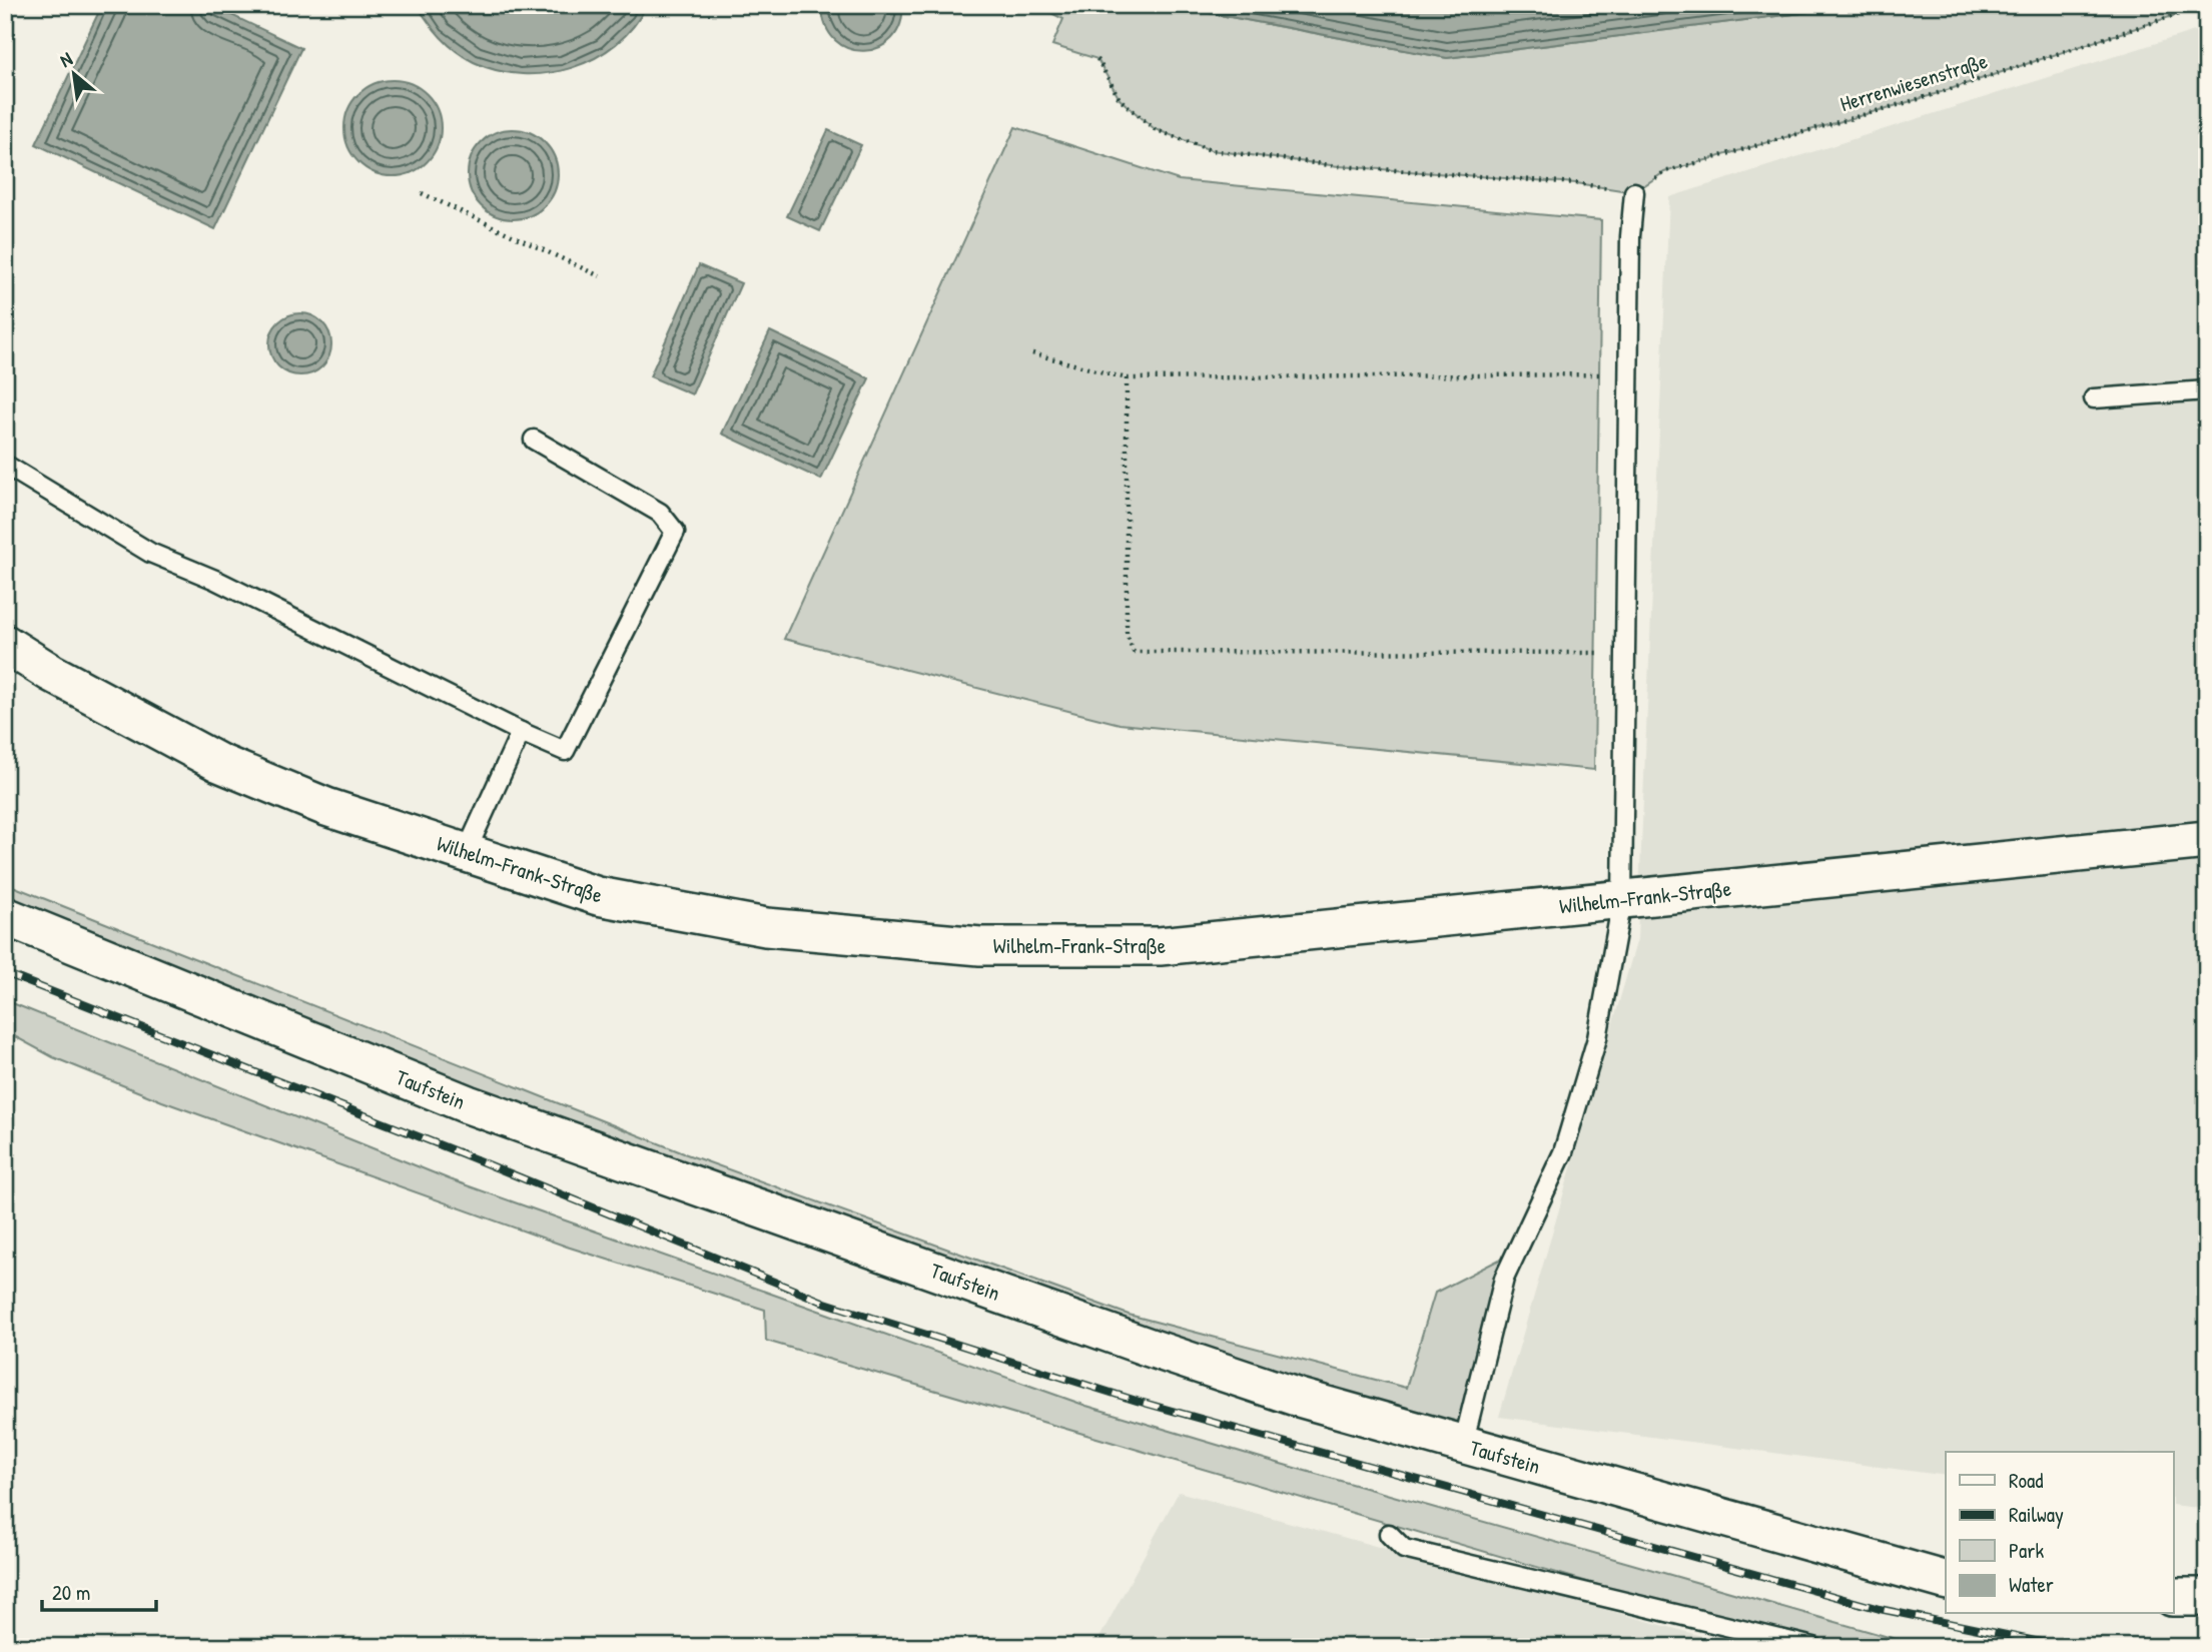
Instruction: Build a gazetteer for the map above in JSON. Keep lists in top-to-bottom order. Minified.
{"streets":{"street":["Wilhelm-Frank-Straße","Taufstein"],"path":["Herrenwiesenstraße"]},"legend":["Road","Railway","Park","Water"],"scale_bar":"20 m","north":"top left"}
